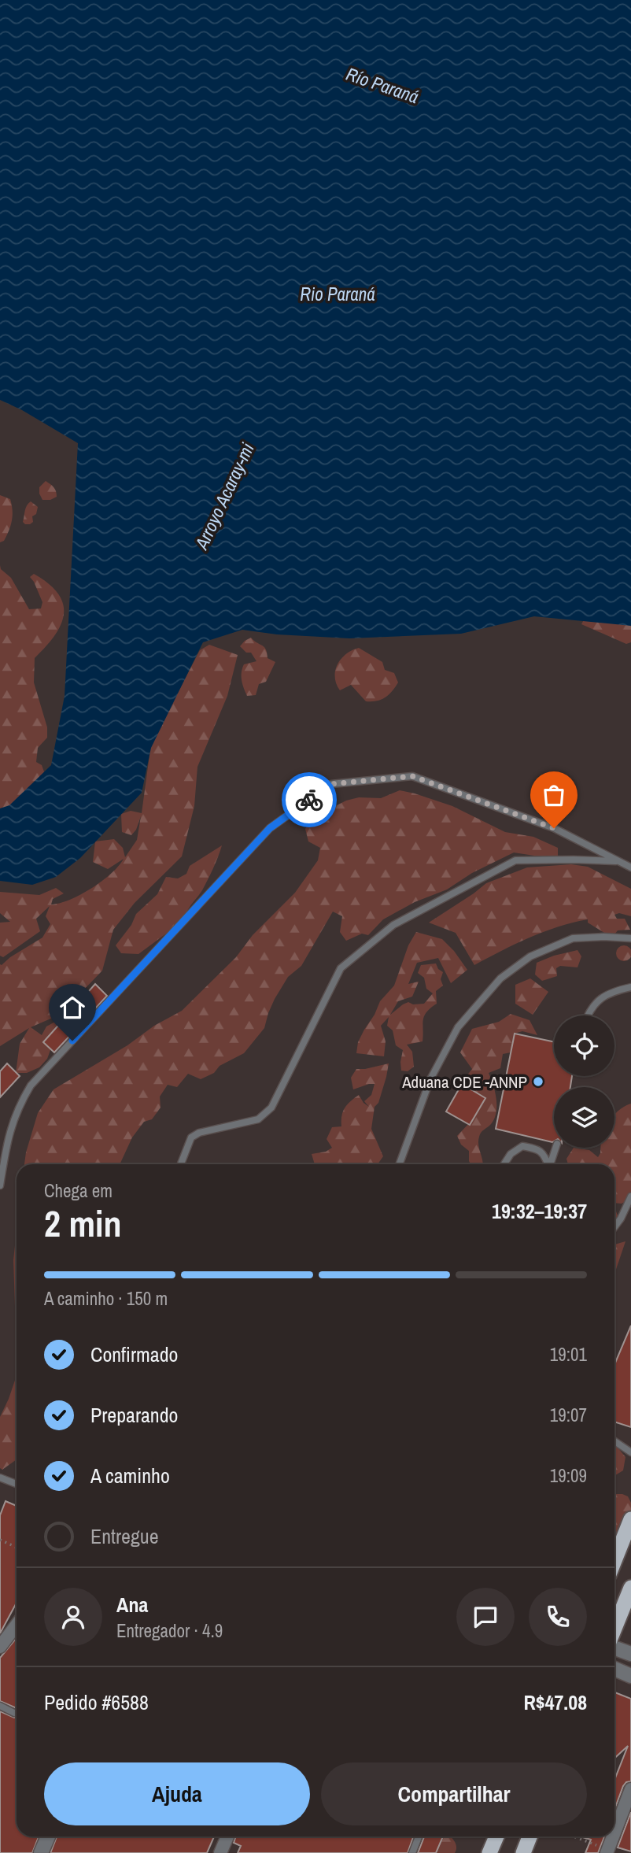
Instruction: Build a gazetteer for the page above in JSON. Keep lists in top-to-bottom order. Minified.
{"water":["Río Paraná","Rio Paraná","Arroyo Acaray-mi"],"places":["Aduana CDE -ANNP"],"page":{"heading":["2 min","Chega em","19:32–19:37"],"panel":["Ana","Entregador · 4.9","Pedido #6588","R$47.08"],"bar":"A caminho · 150 m","list":[["Confirmado","19:01"],["Preparando","19:07"],["A caminho","19:09"],"Entregue"],"buttons":["Ajuda","Compartilhar"]}}
